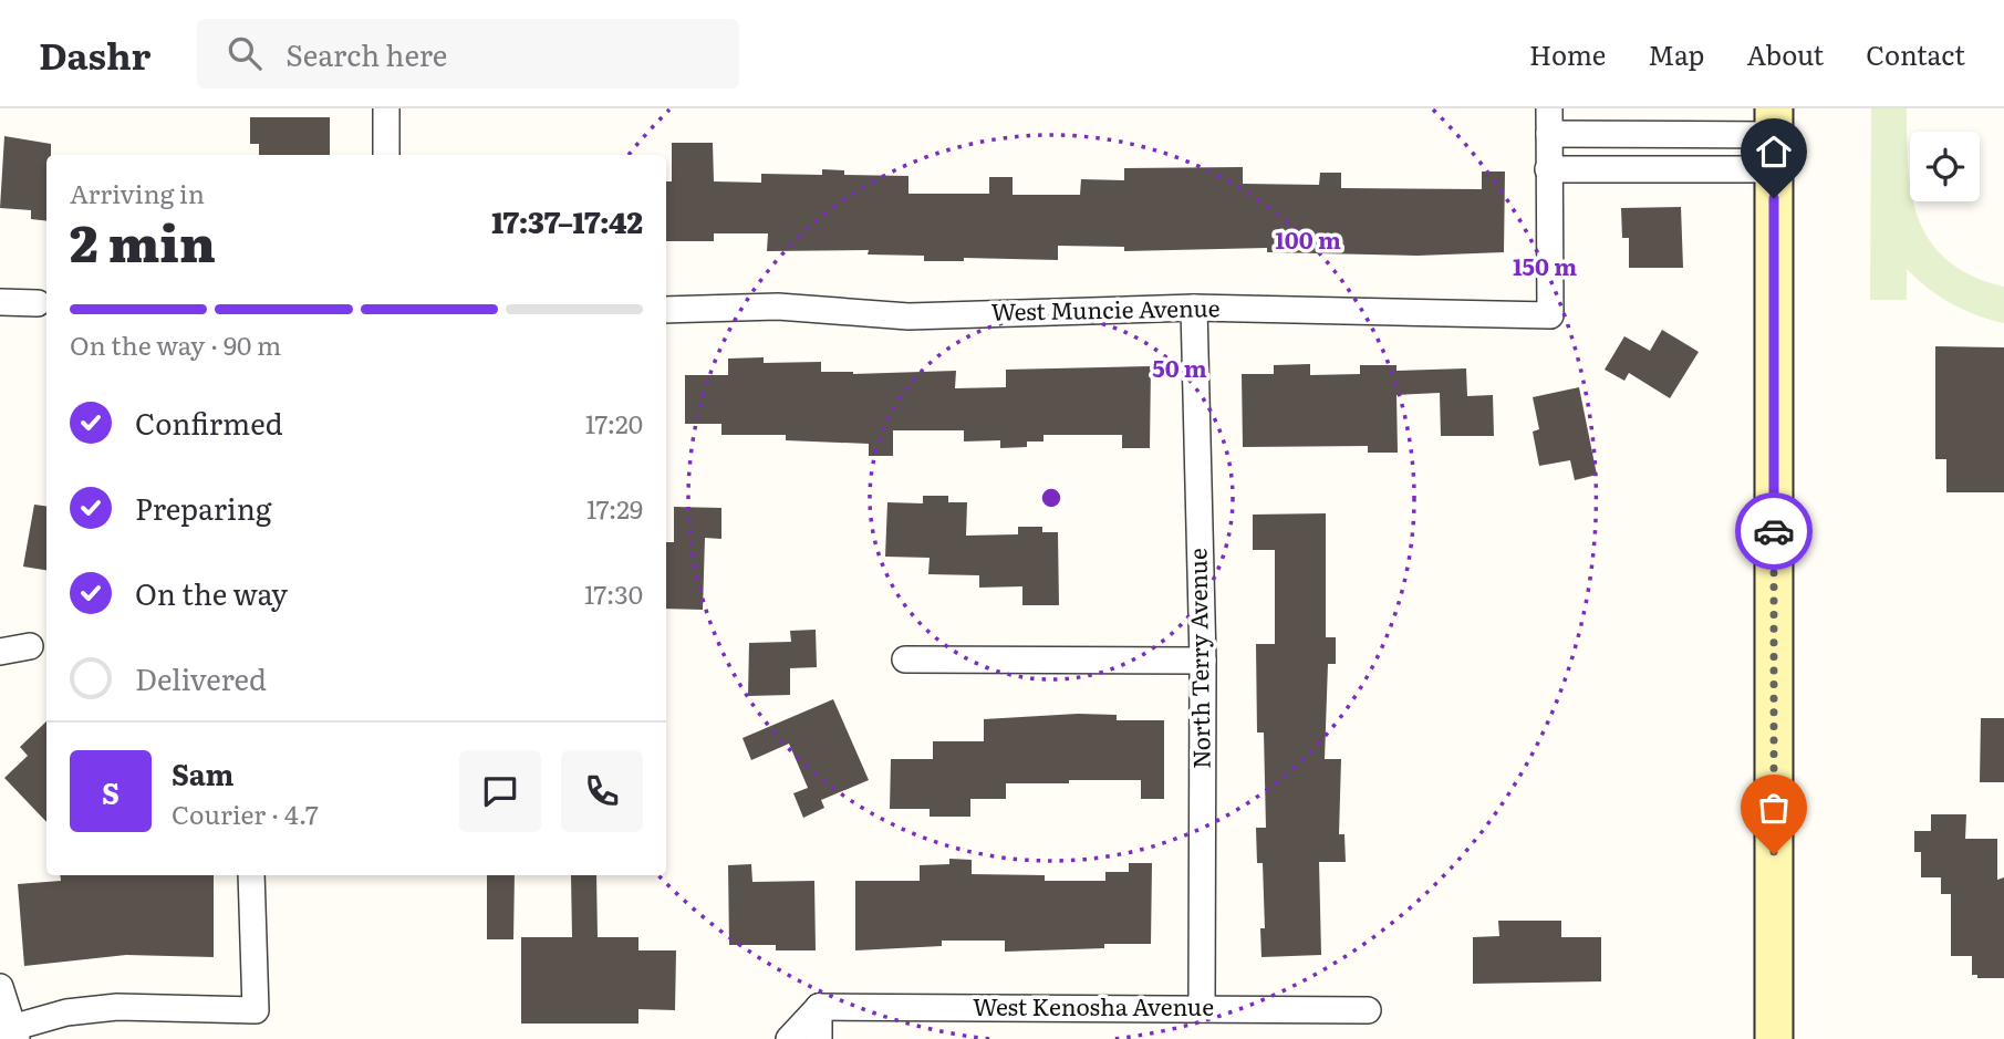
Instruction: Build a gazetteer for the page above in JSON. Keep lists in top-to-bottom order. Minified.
{"streets":{"street":["West Muncie Avenue","North Terry Avenue","West Kenosha Avenue"]},"crossings":[["West Muncie Avenue","North Terry Avenue"],["North Terry Avenue","West Kenosha Avenue"]],"page":{"header":"Dashr","search":"Search here","nav":["Home","Map","About","Contact"],"heading":["2 min","Arriving in","17:37–17:42"],"panel":["Sam","Courier · 4.7"],"bar":"On the way · 90 m","list":[["Confirmed","17:20"],["Preparing","17:29"],["On the way","17:30"],"Delivered"],"round":"S"},"rings":["100 m","150 m","50 m"]}
